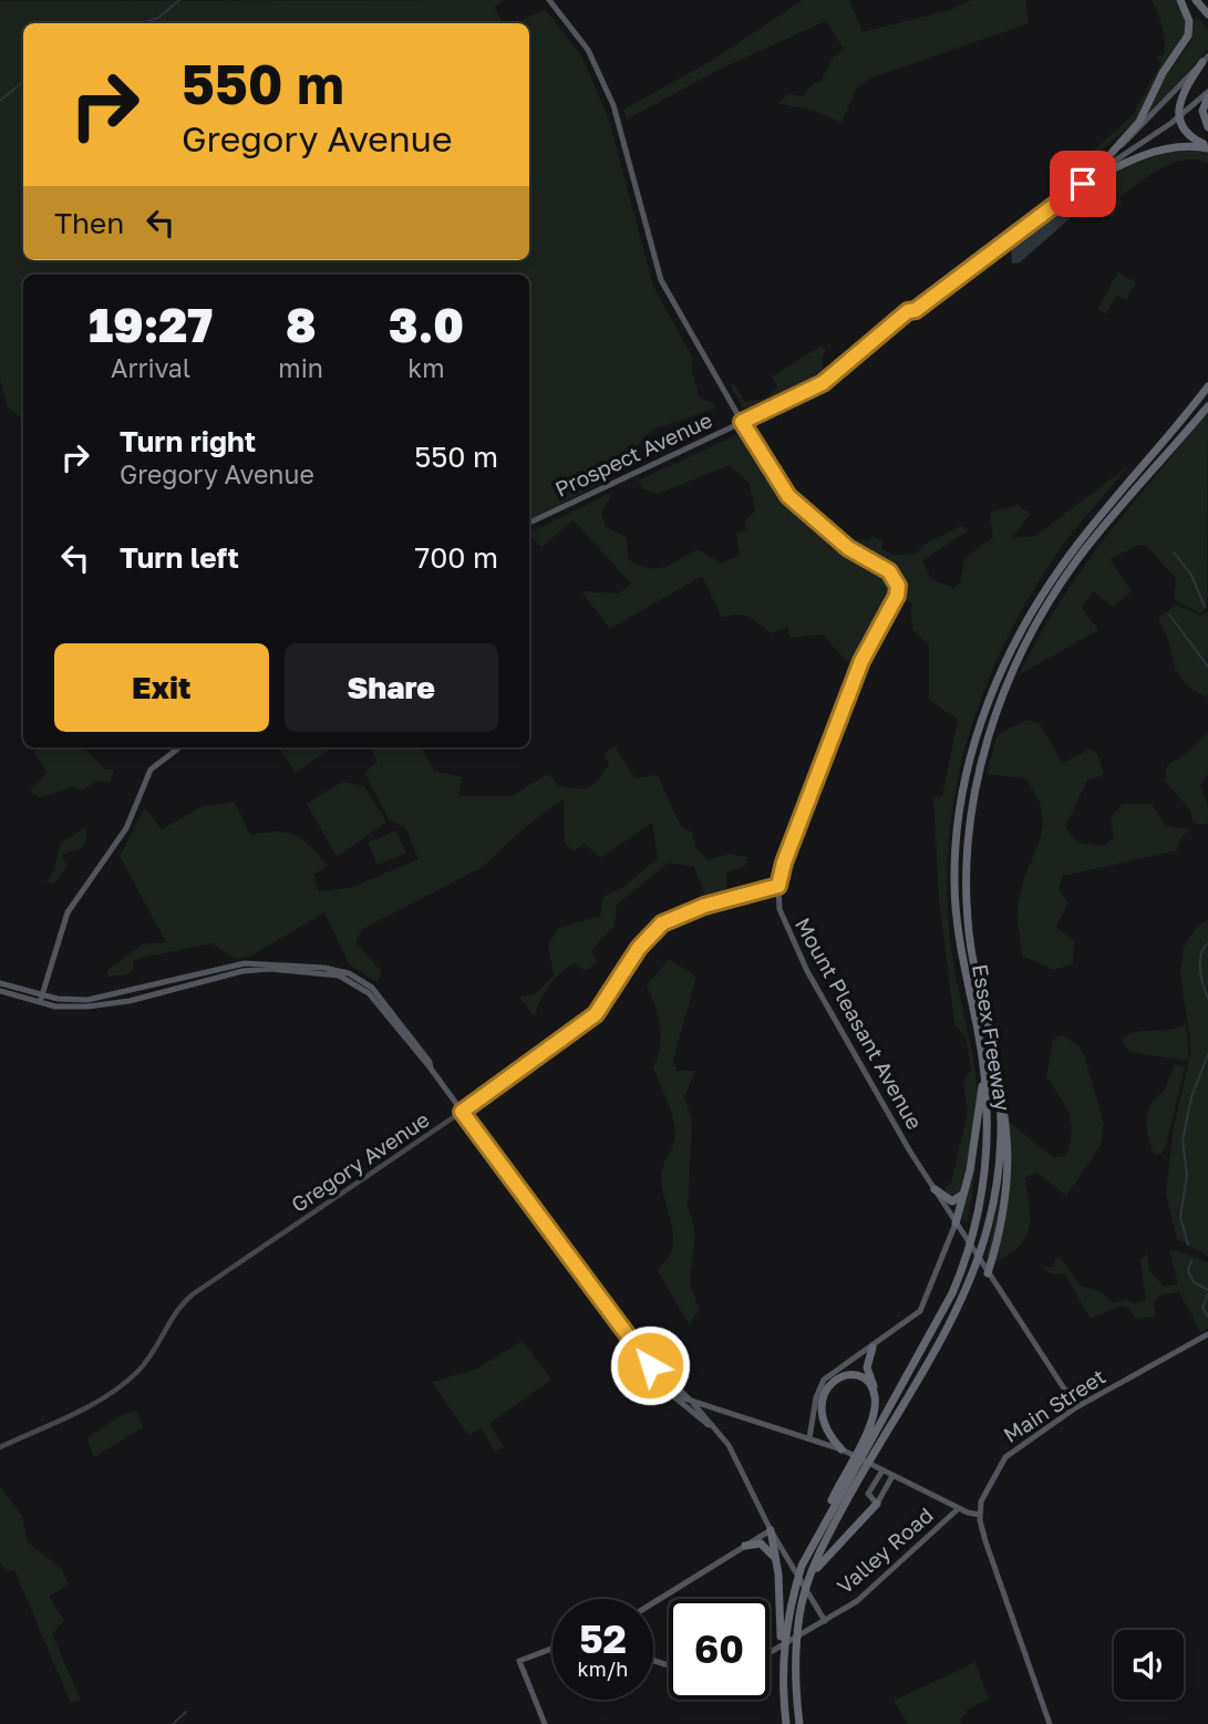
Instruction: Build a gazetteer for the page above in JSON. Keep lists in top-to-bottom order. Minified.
{"streets":{"highway":["Essex Freeway"],"main road":["Prospect Avenue","Mount Pleasant Avenue","Gregory Avenue","Main Street","Valley Road"]},"crossings":[["Prospect Avenue","Mount Pleasant Avenue"],["Mount Pleasant Avenue","Gregory Avenue"],["Mount Pleasant Avenue","Main Street"],["Essex Freeway","Valley Road"]],"page":{"turn":["550 m","Gregory Avenue"],"then":"Then","eta":["19:27","Arrival","8","min","3.0","km"],"list":[{"name":"Turn right","note":"Gregory Avenue","value":"550 m"},{"name":"Turn left","value":"700 m"}],"buttons":["Exit","Share"],"speed":"52 km/h","limit":"60"}}
